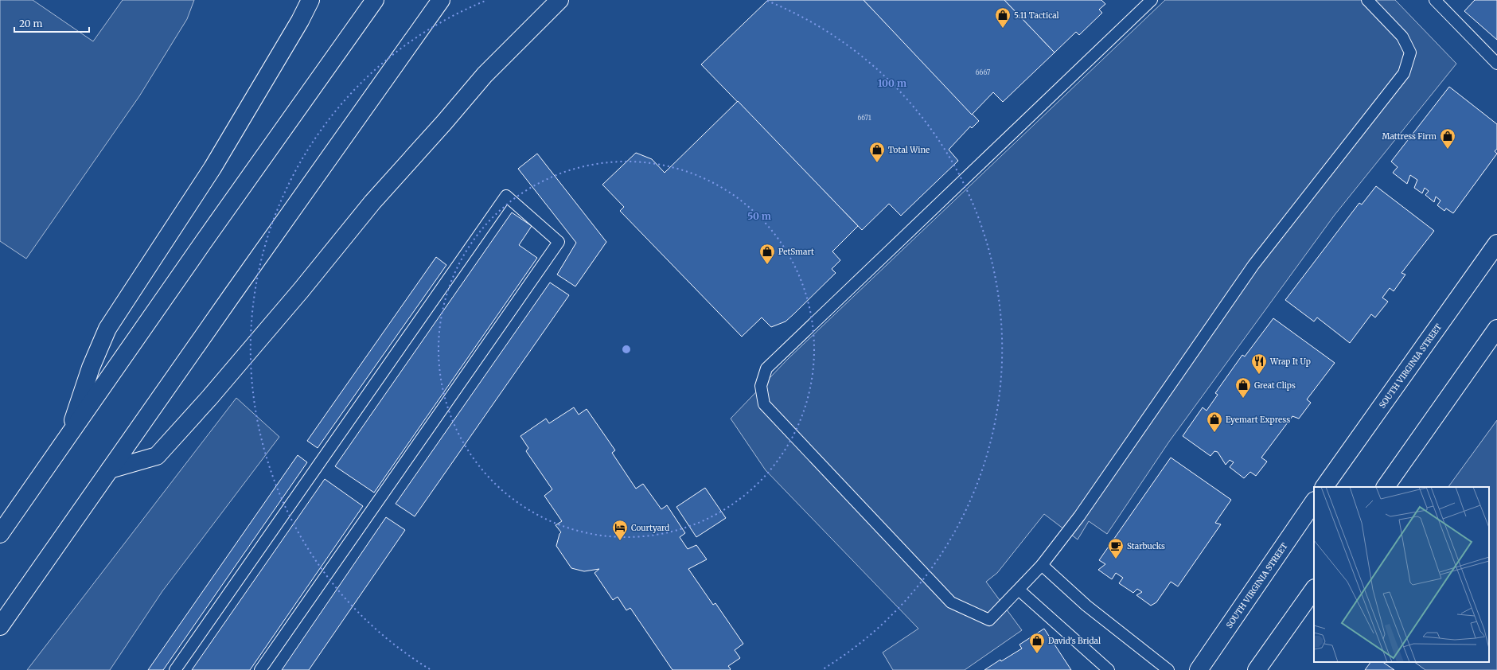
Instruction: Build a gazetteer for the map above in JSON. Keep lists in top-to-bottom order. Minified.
{"streets":{"main road":["SOUTH VIRGINIA STREET"]},"places":{"shop":["5.11 Tactical","Mattress Firm","Total Wine","PetSmart","Great Clips","Eyemart Express","David's Bridal"],"restaurant":["Wrap It Up"],"hotel":["Courtyard"],"cafe":["Starbucks"]},"house_numbers":["6667","6671"],"scale_bar":"20 m","rings":["100 m","50 m"]}
